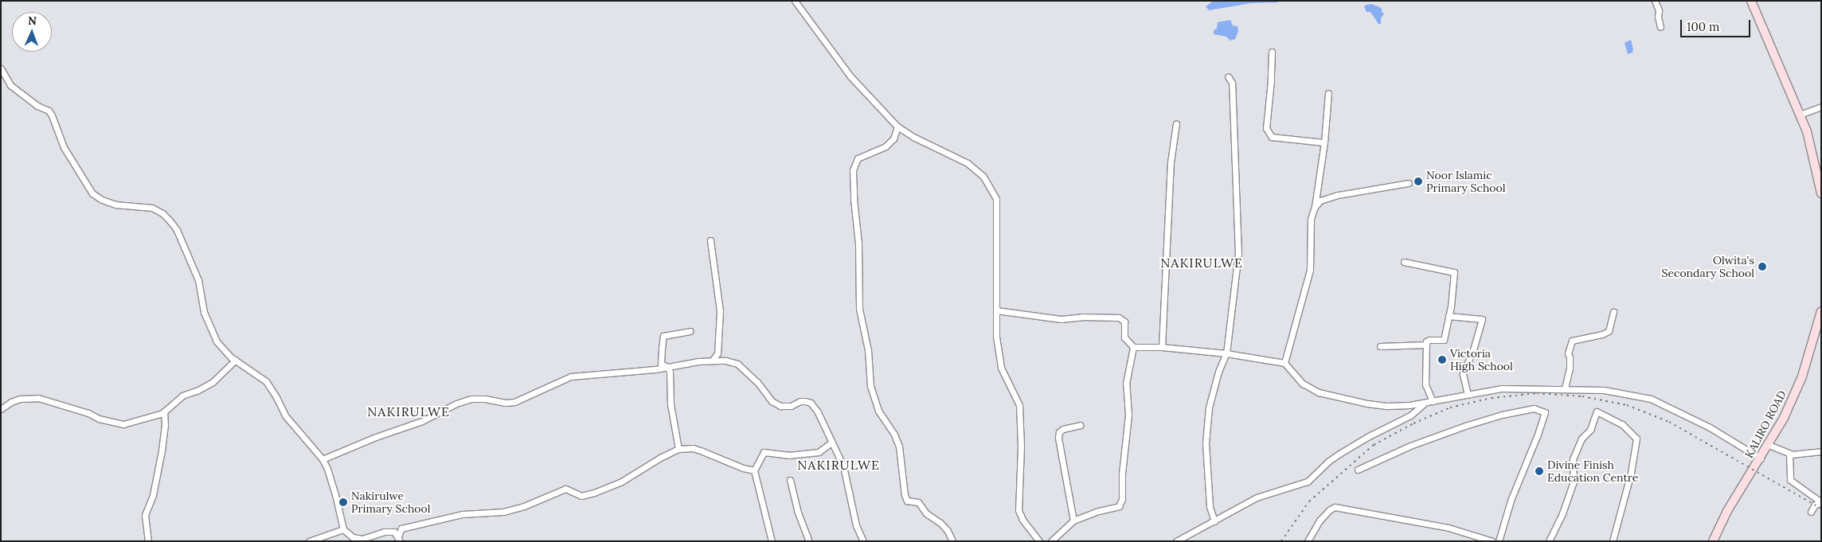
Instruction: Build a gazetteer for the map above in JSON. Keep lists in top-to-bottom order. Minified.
{"streets":{"main road":["KALIRO ROAD"]},"districts":["NAKIRULWE","NAKIRULWE","NAKIRULWE"],"places":["Noor Islamic Primary School","Olwita's Secondary School","Victoria High School","Divine Finish Education Centre","Nakirulwe Primary School"],"scale_bar":"100 m","north":"top"}
